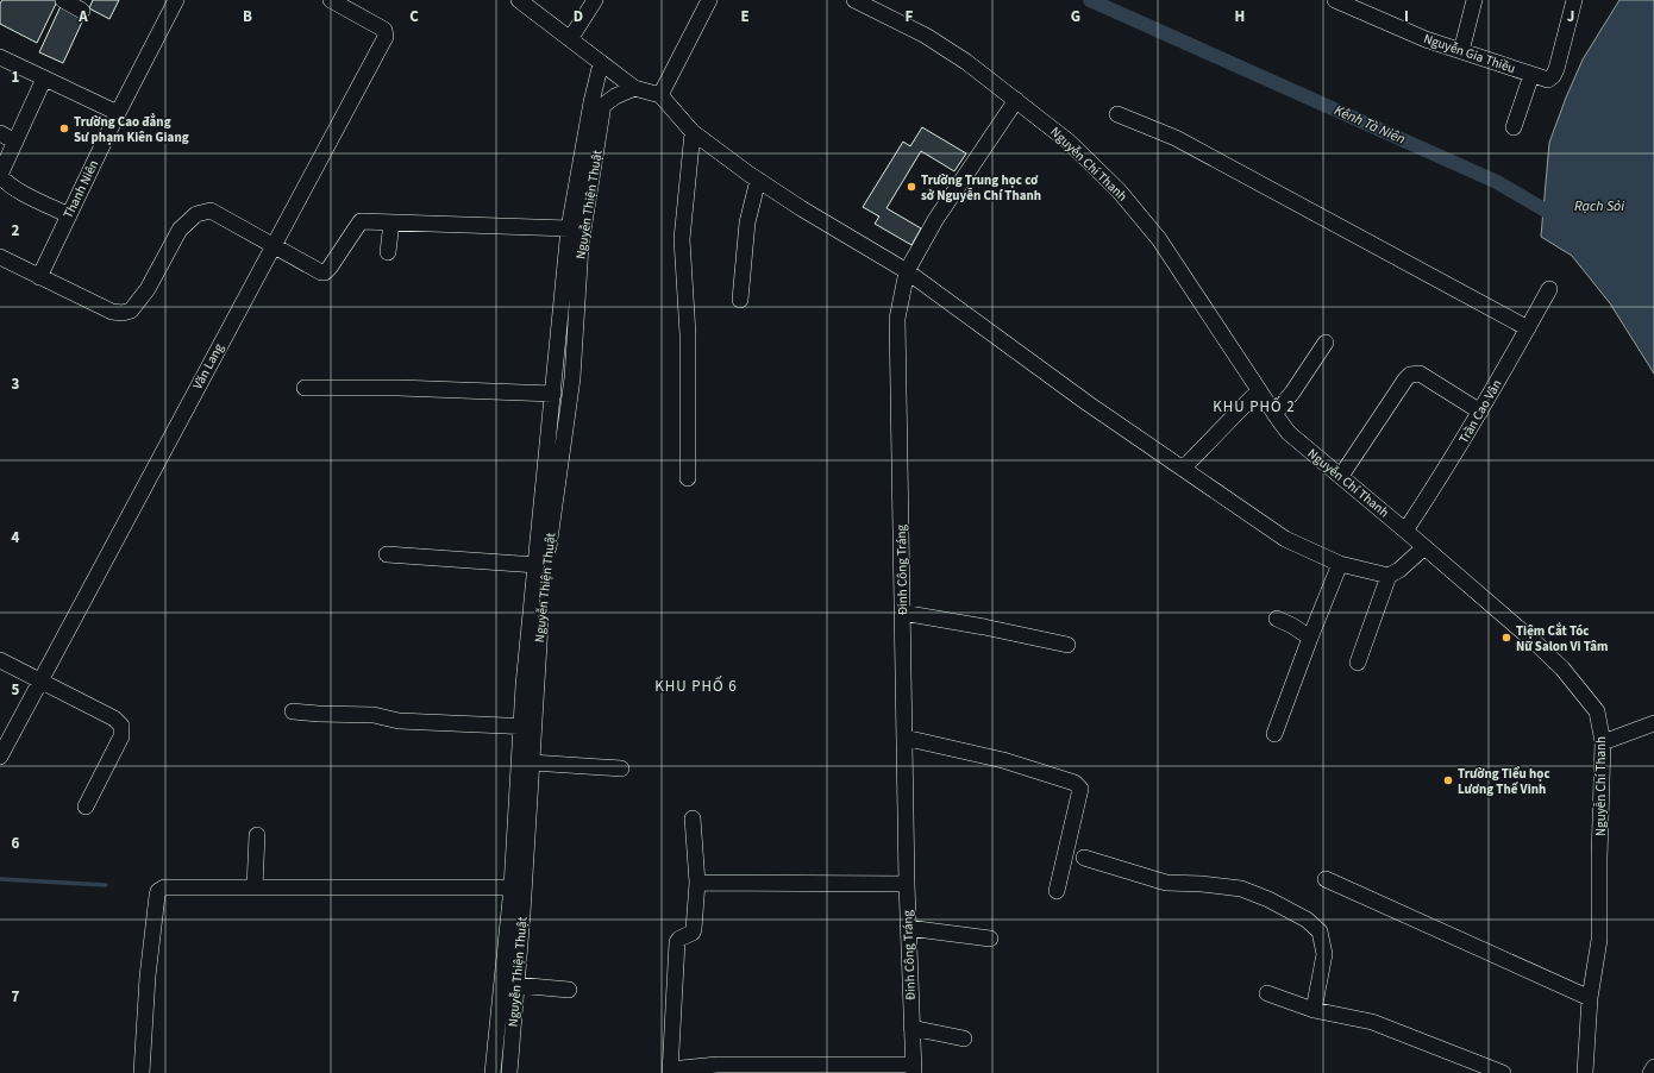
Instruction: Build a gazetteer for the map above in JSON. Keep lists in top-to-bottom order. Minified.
{"streets":{"street":["Nguyễn Gia Thiều","Nguyễn Chí Thanh","Thanh Niên","Nguyễn Thiện Thuật","Văn Lang","Trần Cao Vân","Đinh Công Tráng"]},"crossings":[["Nguyễn Chí Thanh","Trần Cao Vân"],["Nguyễn Chí Thanh","Đinh Công Tráng"]],"districts":["KHU PHỐ 2","KHU PHỐ 6"],"water":["Kênh Tà Niên","Rạch Sỏi"],"places":["Trường Cao đẳng Sư phạm Kiên Giang","Trường Trung học cơ sở Nguyễn Chí Thanh","Tiệm Cắt Tóc Nữ Salon Vi Tâm","Trường Tiểu học Lương Thế Vinh"],"grid":{"columns":["A","B","C","D","E","F","G","H","I","J"],"rows":["1","2","3","4","5","6","7"]}}
